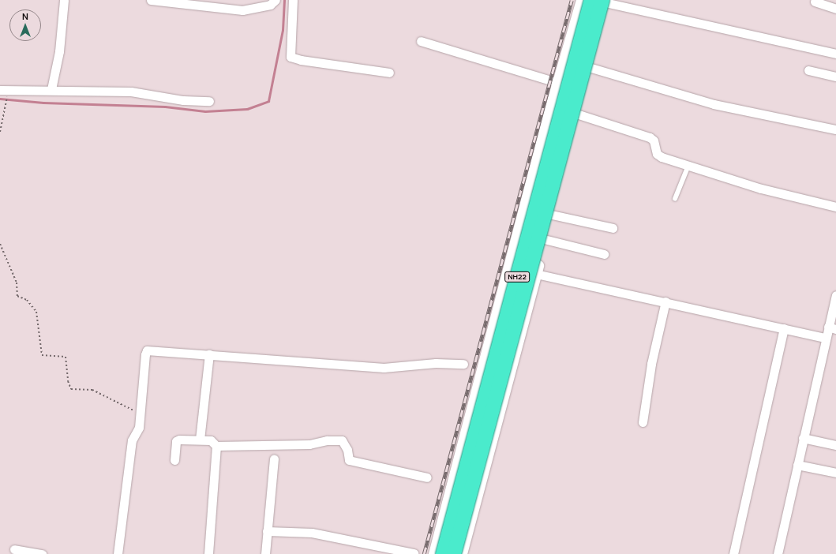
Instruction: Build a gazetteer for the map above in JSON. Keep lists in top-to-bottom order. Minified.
{"streets":{"highway":["NH22"]},"north":"top"}
